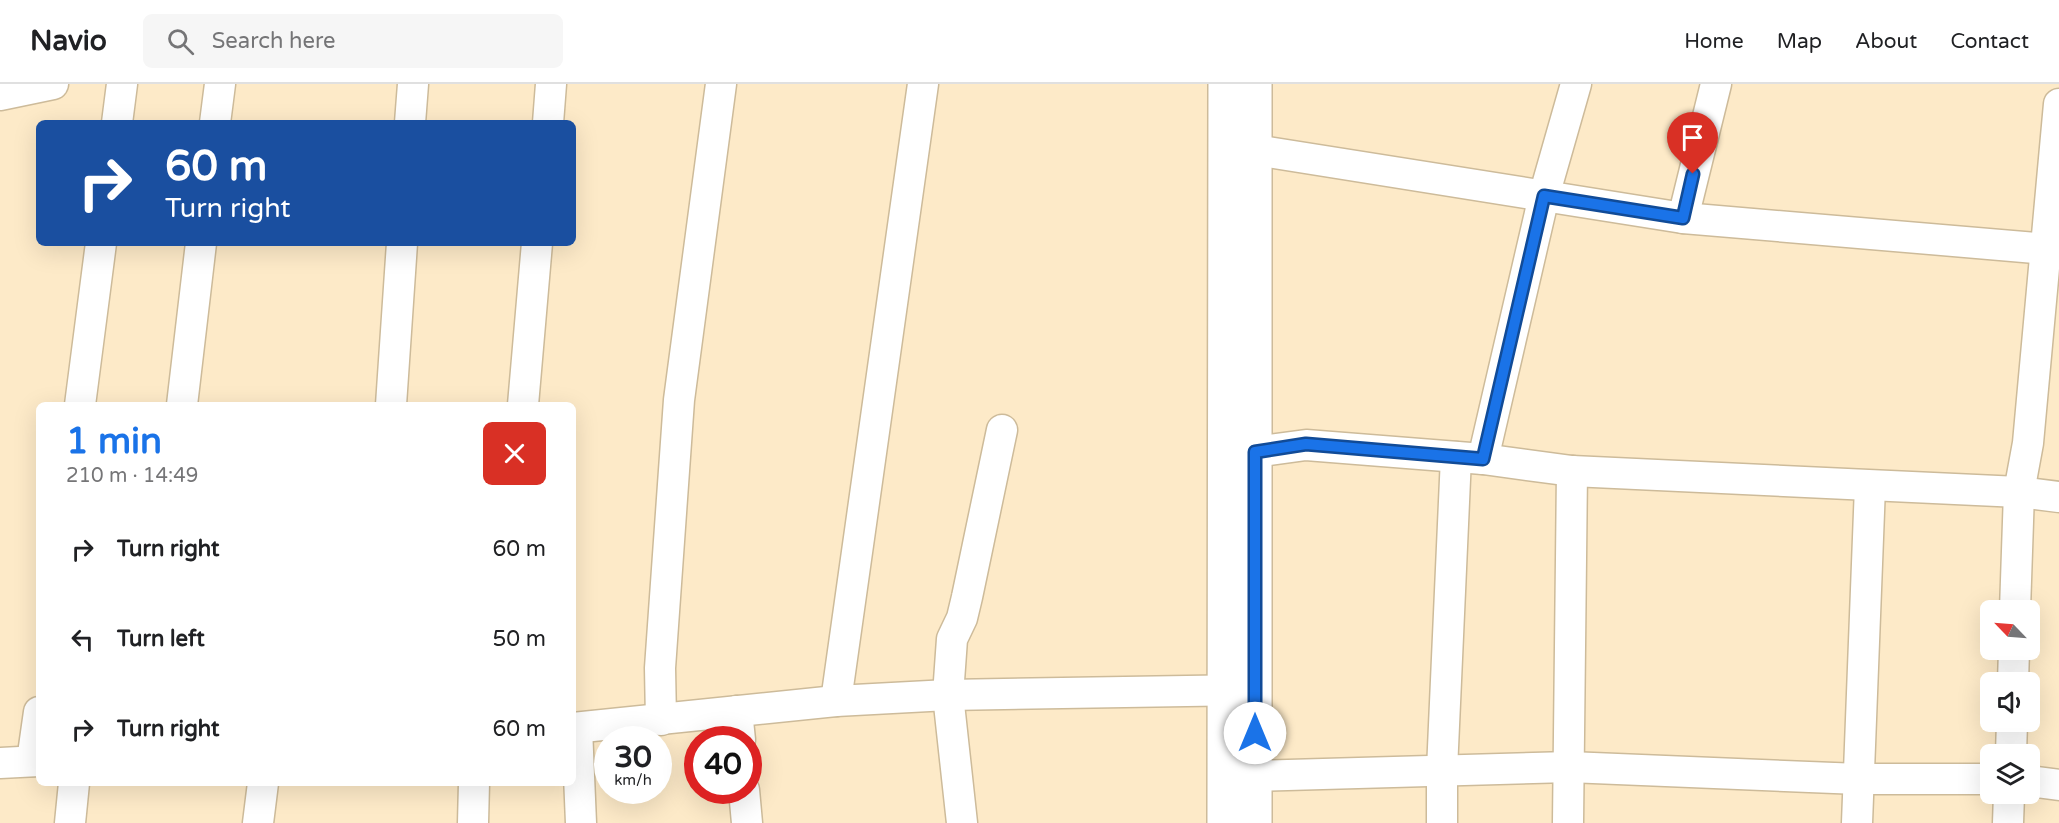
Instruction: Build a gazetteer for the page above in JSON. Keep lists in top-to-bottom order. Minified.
{"north":"top left","page":{"header":"Navio","search":"Search here","nav":["Home","Map","About","Contact"],"turn":["60 m","Turn right"],"heading":["1 min","210 m · 14:49"],"list":[{"name":"Turn right","value":"60 m"},{"name":"Turn left","value":"50 m"},{"name":"Turn right","value":"60 m"}],"speed":"30 km/h","limit":"40"}}
